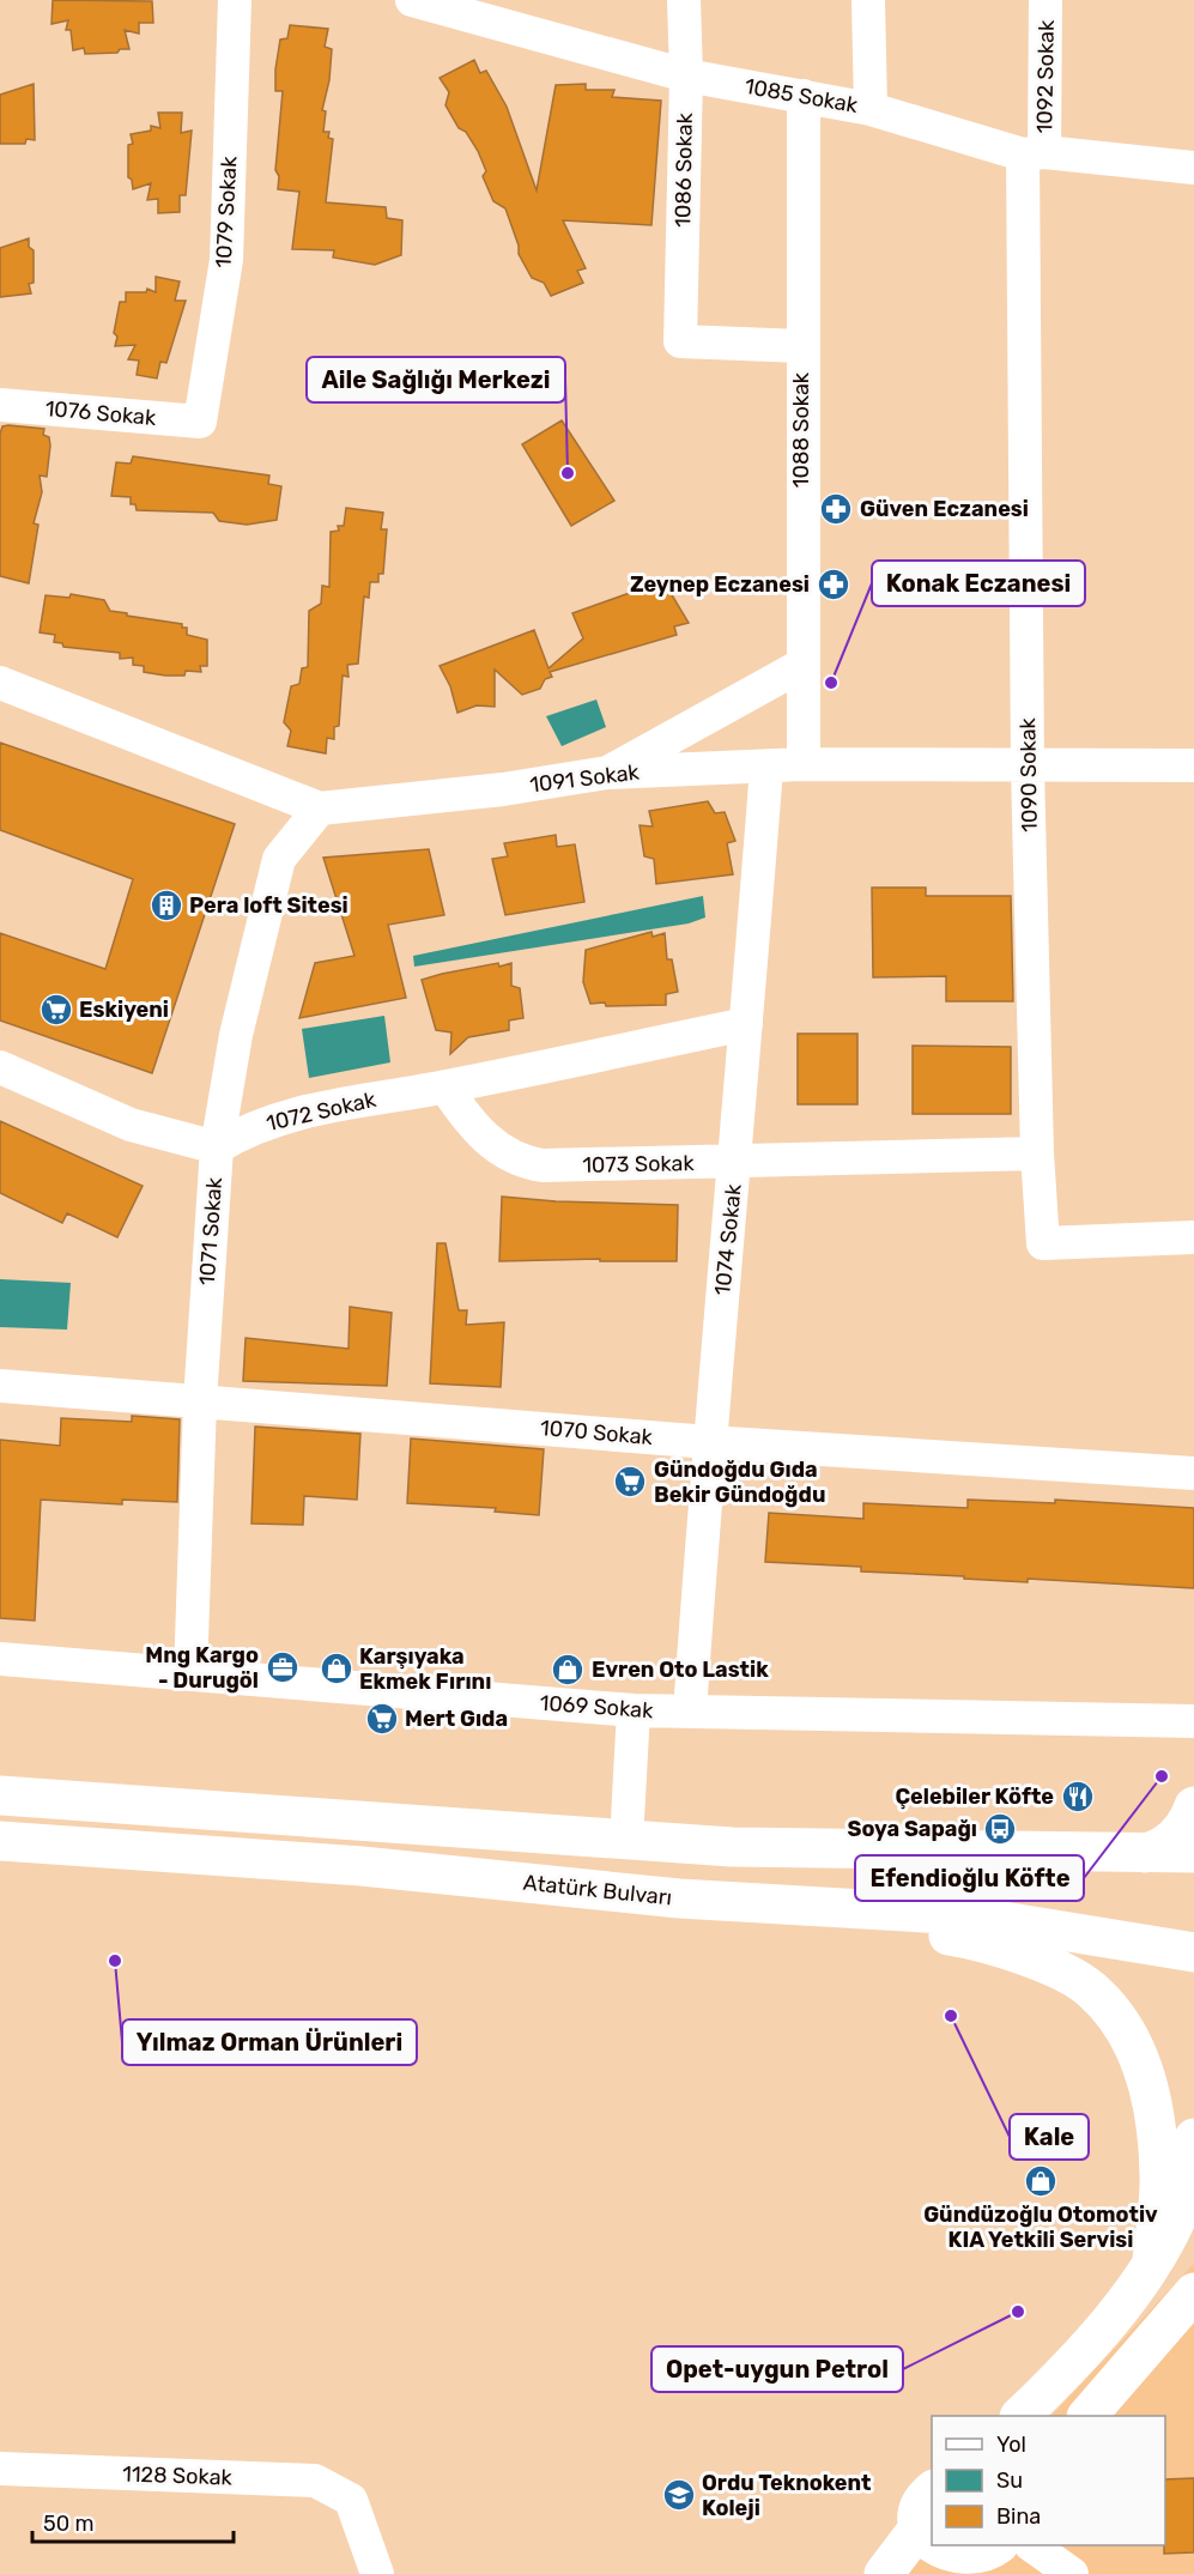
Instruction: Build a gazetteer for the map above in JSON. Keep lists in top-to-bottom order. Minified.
{"streets":{"main road":["Atatürk Bulvarı"],"street":["1092 Sokak","1085 Sokak","1086 Sokak","1079 Sokak","1076 Sokak","1088 Sokak","1090 Sokak","1091 Sokak","1072 Sokak","1073 Sokak","1071 Sokak","1074 Sokak","1070 Sokak","1069 Sokak","1128 Sokak"]},"crossings":[["1092 Sokak","1085 Sokak"],["1092 Sokak","1090 Sokak"],["1085 Sokak","1086 Sokak"],["1085 Sokak","1088 Sokak"],["1085 Sokak","1090 Sokak"],["1086 Sokak","1088 Sokak"],["1079 Sokak","1076 Sokak"],["1088 Sokak","1091 Sokak"],["1090 Sokak","1091 Sokak"],["1090 Sokak","1073 Sokak"],["1091 Sokak","1071 Sokak"],["1091 Sokak","1074 Sokak"],["1072 Sokak","1073 Sokak"],["1072 Sokak","1071 Sokak"],["1072 Sokak","1074 Sokak"],["1073 Sokak","1074 Sokak"],["1071 Sokak","1070 Sokak"],["1071 Sokak","1069 Sokak"],["1074 Sokak","1070 Sokak"],["1074 Sokak","1069 Sokak"]],"places":{"other":["Aile Sağlığı Merkezi","Konak Eczanesi","Efendioğlu Köfte","Yılmaz Orman Ürünleri","Kale","Opet-uygun Petrol"],"pharmacy":["Güven Eczanesi","Zeynep Eczanesi"],"building":["Pera loft Sitesi"],"supermarket":["Eskiyeni","Gündoğdu Gıda Bekir Gündoğdu","Mert Gıda"],"office":["Mng Kargo - Durugöl"],"shop":["Karşıyaka Ekmek Fırını","Evren Oto Lastik","Gündüzoğlu Otomotiv KIA Yetkili Servisi"],"restaurant":["Çelebiler Köfte"],"bus stop":["Soya Sapağı"],"school or university":["Ordu Teknokent Koleji"]},"legend":["Yol","Su","Bina"],"scale_bar":"50 m"}
